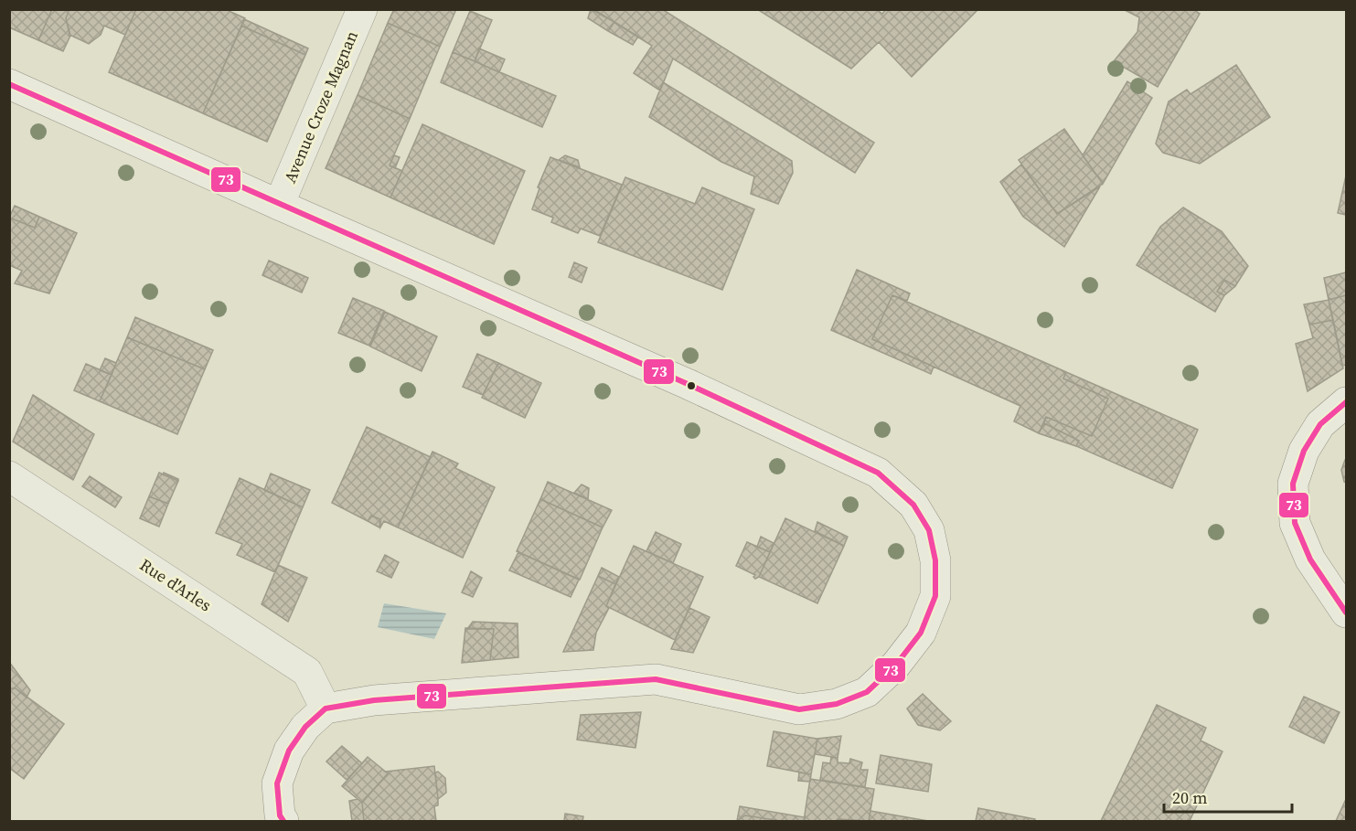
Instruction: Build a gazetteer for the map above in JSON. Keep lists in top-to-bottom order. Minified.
{"streets":{"street":["Avenue Croze Magnan","Rue d'Arles"]},"lines":["transit line 73"],"scale_bar":"20 m"}
